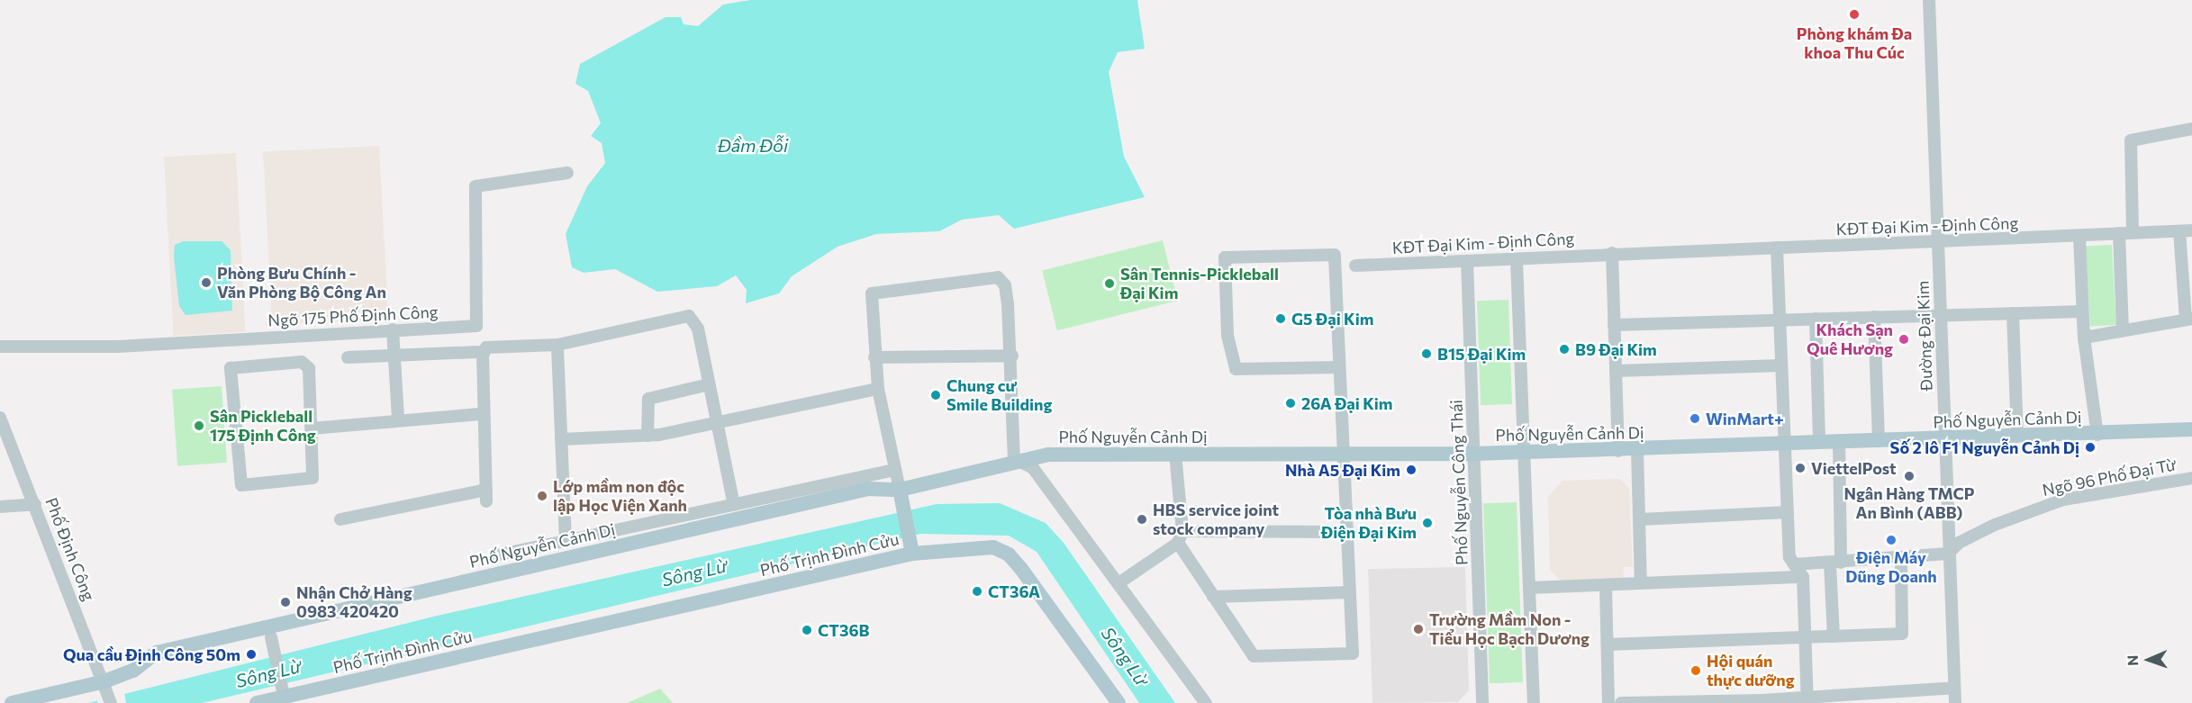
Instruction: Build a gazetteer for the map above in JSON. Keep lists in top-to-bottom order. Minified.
{"streets":{"main road":["Phố Nguyễn Cảnh Dị","Phố Trịnh Đình Cửu"],"street":["KĐT Đại Kim - Định Công","Ngõ 175 Phố Định Công","Đường Đại Kim","Ngõ 96 Phố Đại Từ","Phố Nguyễn Công Thái","Phố Định Công"]},"crossings":[["KĐT Đại Kim - Định Công","Đường Đại Kim"],["KĐT Đại Kim - Định Công","Phố Nguyễn Công Thái"],["Đường Đại Kim","Phố Nguyễn Cảnh Dị"],["Đường Đại Kim","Ngõ 96 Phố Đại Từ"],["Phố Nguyễn Cảnh Dị","Phố Nguyễn Công Thái"],["Phố Nguyễn Cảnh Dị","Phố Định Công"]],"water":["Đầm Đỗi","Sông Lừ"],"places":["Phòng khám Đa khoa Thu Cúc","Phòng Bưu Chính - Văn Phòng Bộ Công An","Sân Tennis-Pickleball Đại Kim","G5 Đại Kim","Khách Sạn Quê Hương","B9 Đại Kim","B15 Đại Kim","Chung cư Smile Building","26A Đại Kim","WinMart+","Sân Pickleball 175 Định Công","Số 2 lô F1 Nguyễn Cảnh Dị","ViettelPost","Nhà A5 Đại Kim","Ngân Hàng TMCP An Bình (ABB)","Lớp mầm non độc lập Học Viện Xanh","HBS service joint stock company","Tòa nhà Bưu Điện Đại Kim","Điện Máy Dũng Doanh","CT36A","Nhận Chở Hàng 0983 420420","Trường Mầm Non - Tiểu Học Bạch Dương","CT36B","Qua cầu Định Công 50m","Hội quán thực dưỡng"],"north":"left"}
